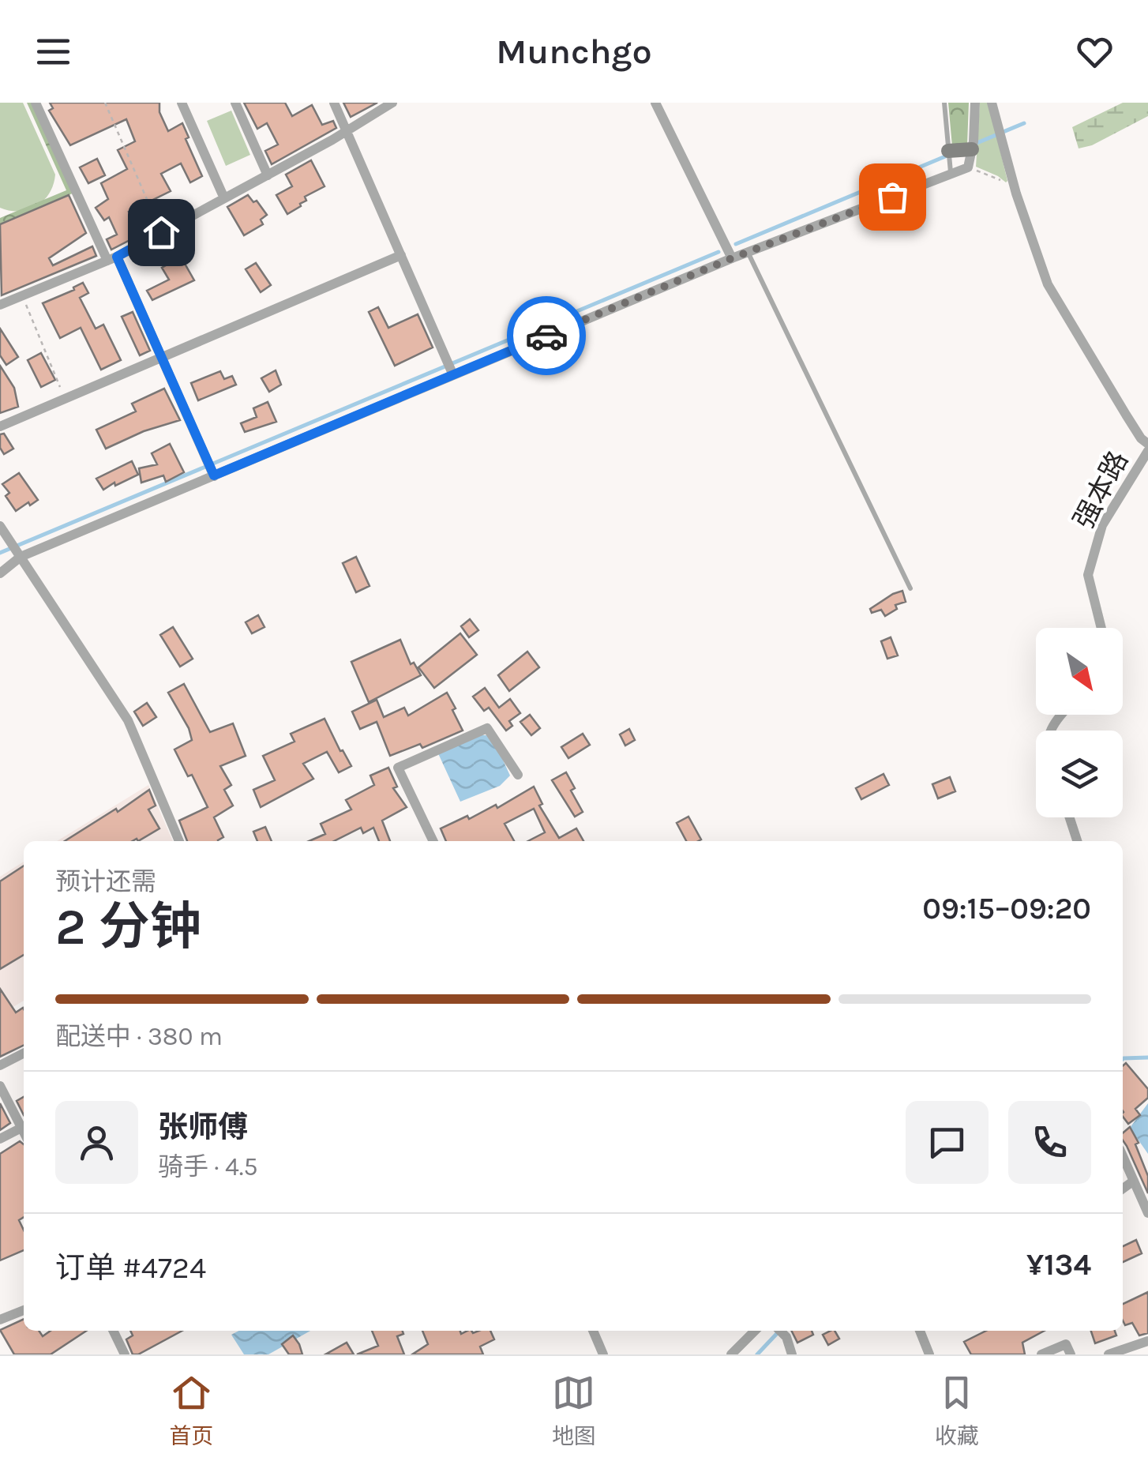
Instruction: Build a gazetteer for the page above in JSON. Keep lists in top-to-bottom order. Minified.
{"streets":{"street":["强本路"]},"north":"bottom right","page":{"header":"Munchgo","heading":["2 分钟","预计还需","09:15–09:20"],"panel":["张师傅","骑手 · 4.5","订单 #4724","¥134"],"bar":"配送中 · 380 m","tabs":["首页","地图","收藏"]}}
